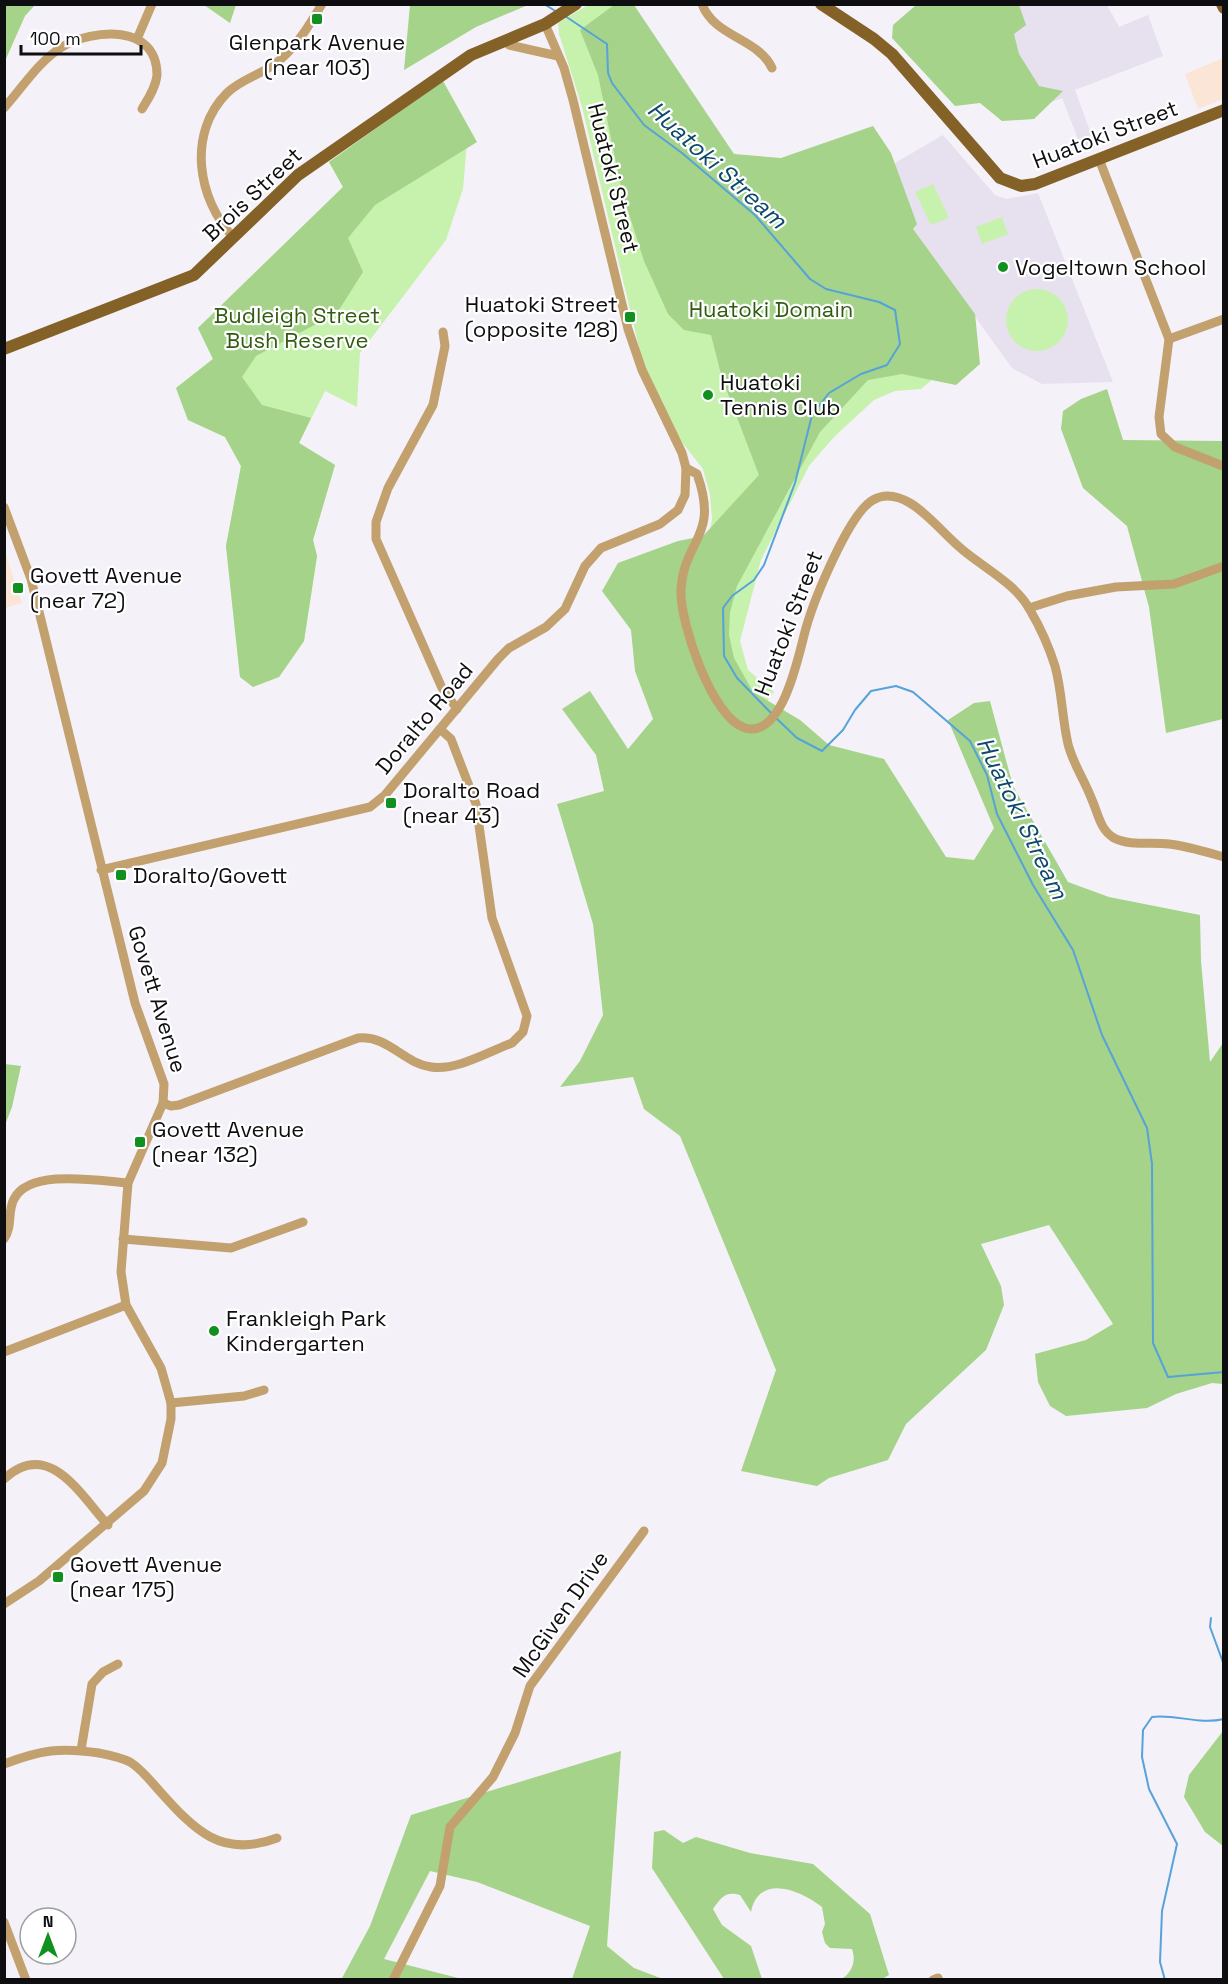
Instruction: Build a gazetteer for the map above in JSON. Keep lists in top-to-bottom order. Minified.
{"streets":{"main road":["Huatoki Street","Brois Street"],"street":["Doralto Road","Govett Avenue","McGiven Drive"]},"crossings":[["Huatoki Street","Brois Street"],["Huatoki Street","Doralto Road"],["Doralto Road","Govett Avenue"]],"water":["Huatoki Stream"],"parks":["Huatoki Domain","Budleigh Street Bush Reserve"],"places":{"transit":["Glenpark Avenue (near 103)","Huatoki Street (opposite 128)","Govett Avenue (near 72)","Doralto Road (near 43)","Doralto/Govett","Govett Avenue (near 132)","Govett Avenue (near 175)"],"other":["Vogeltown School","Huatoki Tennis Club","Frankleigh Park Kindergarten"]},"scale_bar":"100 m","north":"top"}
